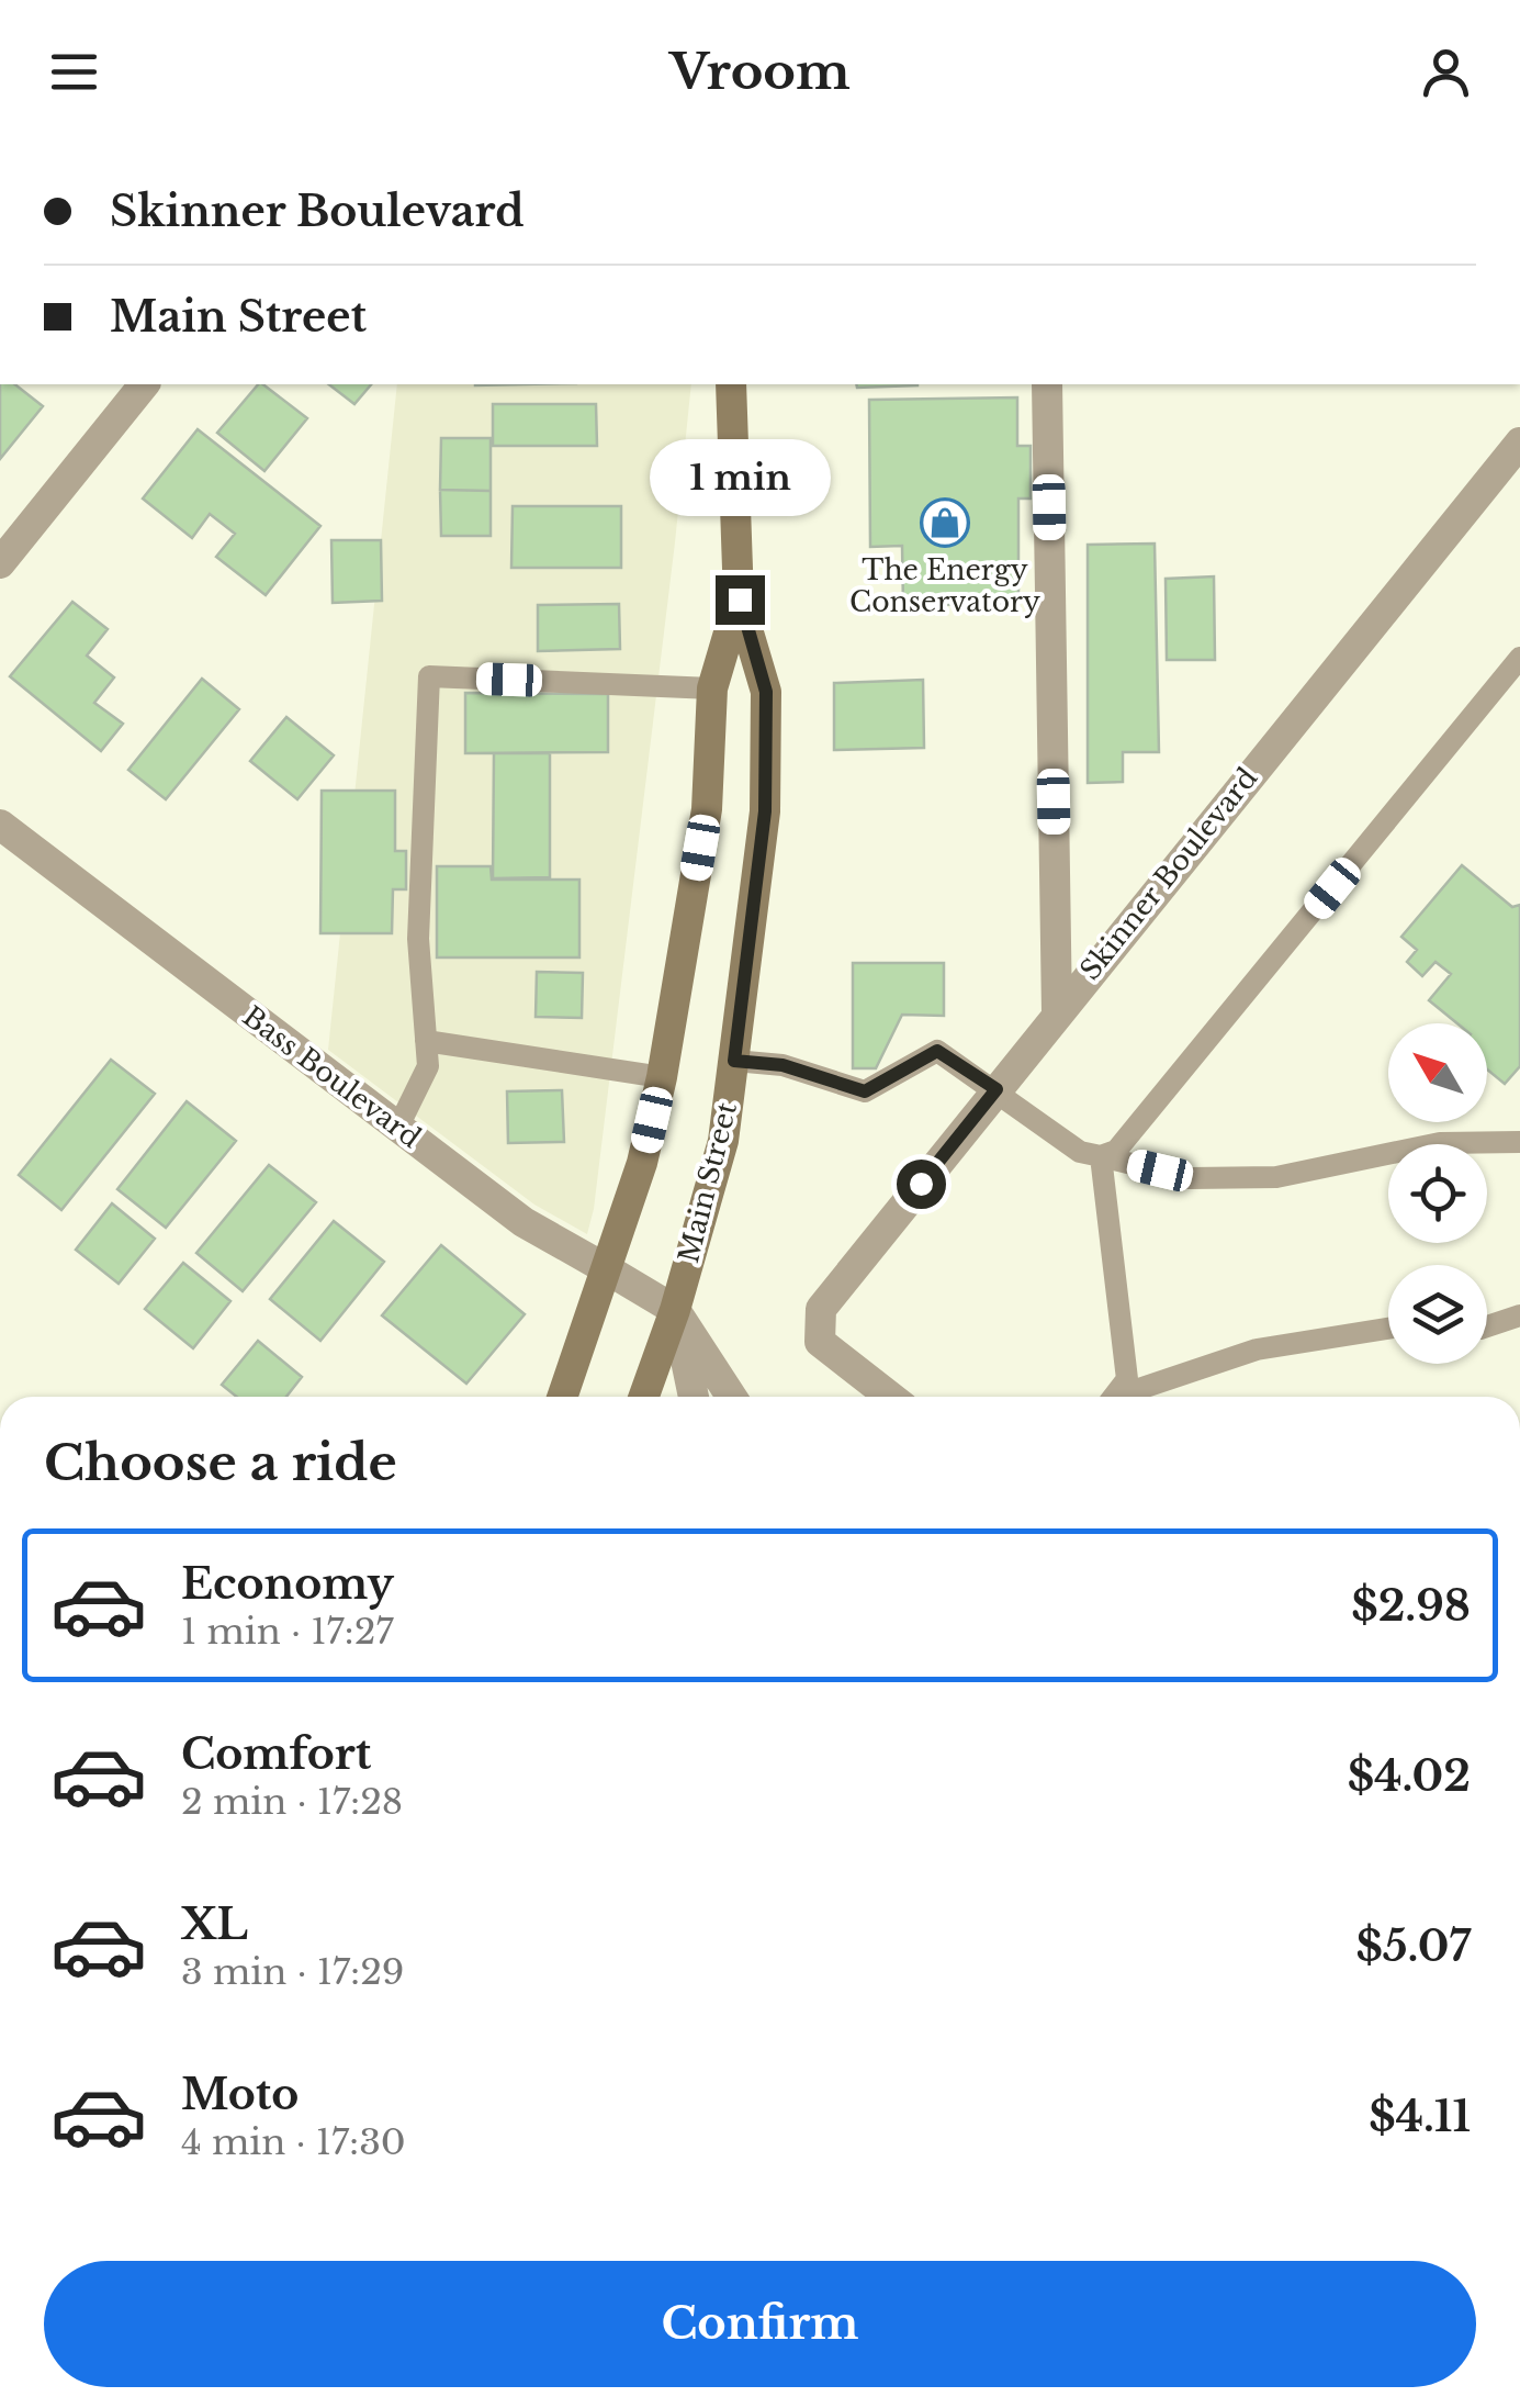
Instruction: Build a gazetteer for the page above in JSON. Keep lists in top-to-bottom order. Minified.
{"streets":{"main road":["Main Street"],"street":["Skinner Boulevard","Bass Boulevard"]},"crossings":[["Bass Boulevard","Main Street"]],"places":{"shop":["The Energy Conservatory"]},"north":"top left","page":{"header":"Vroom","banner":["Skinner Boulevard","Main Street"],"bubble":"1 min","heading":"Choose a ride","list":[{"name":"Economy","note":"1 min · 17:27","value":"$2.98"},{"name":"Comfort","note":"2 min · 17:28","value":"$4.02"},{"name":"XL","note":"3 min · 17:29","value":"$5.07"},{"name":"Moto","note":"4 min · 17:30","value":"$4.11"}],"buttons":"Confirm"}}
